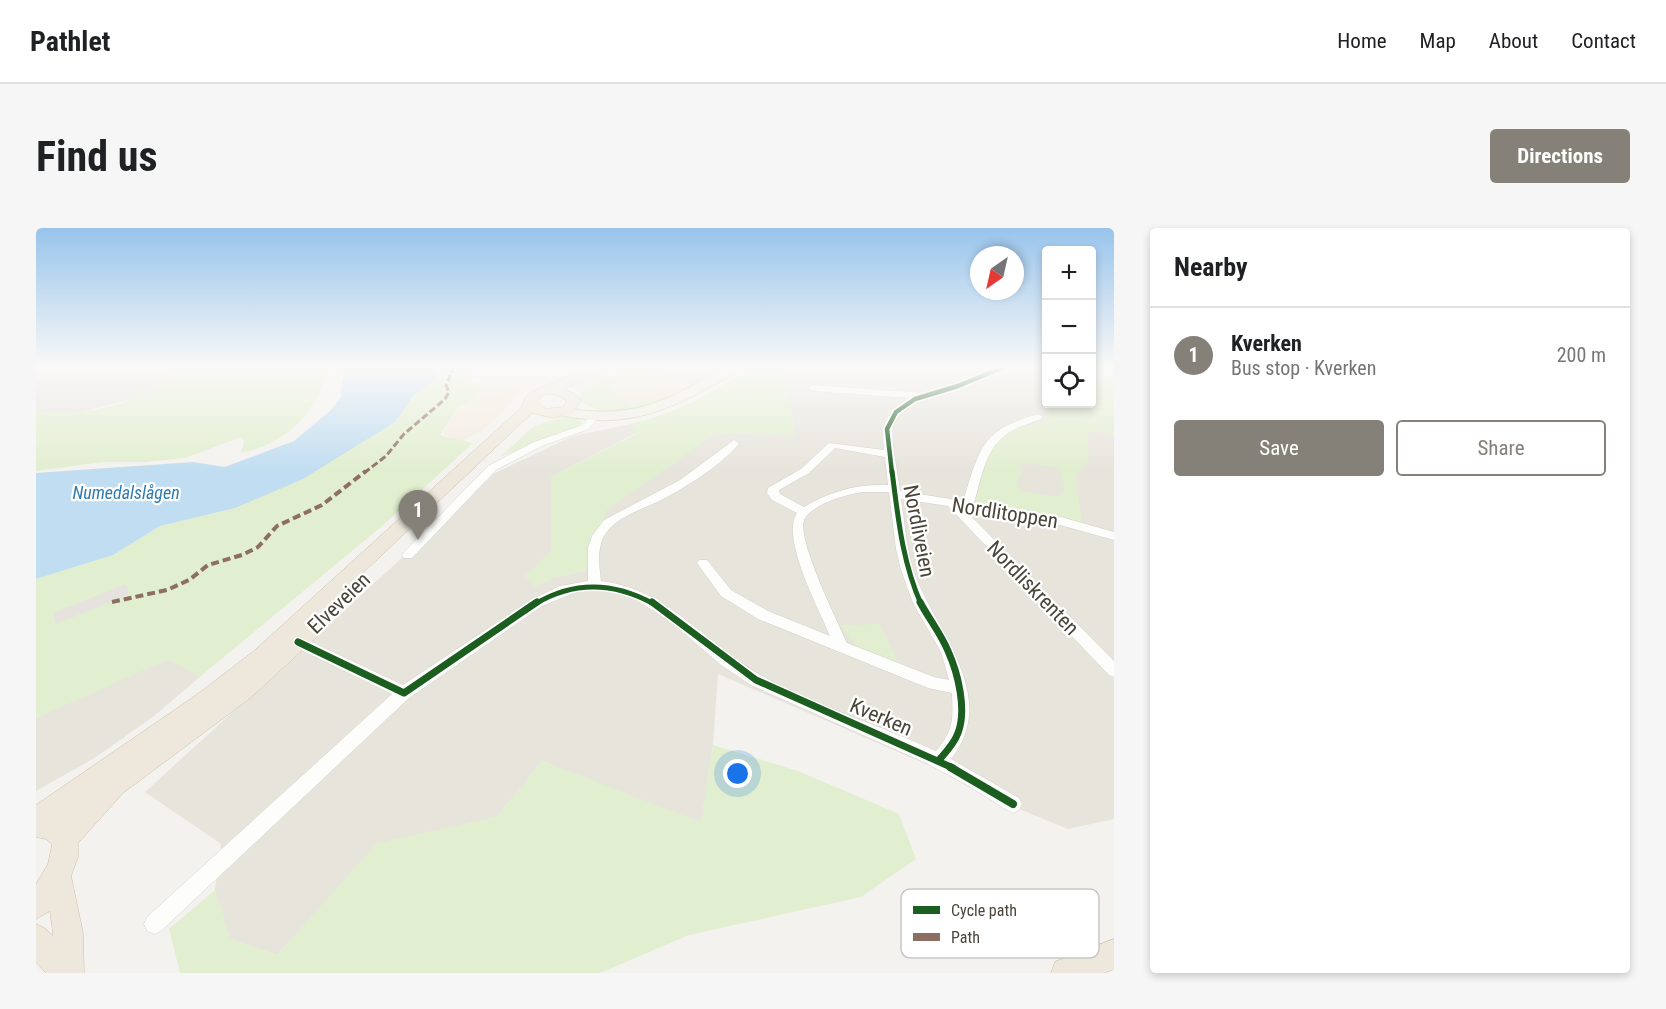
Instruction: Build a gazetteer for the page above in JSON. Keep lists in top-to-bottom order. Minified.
{"streets":{"highway":["Elveveien"],"street":["Nordlitoppen","Nordliveien","Nordliskrenten","Kverken"]},"crossings":[["Nordlitoppen","Nordliveien"],["Nordlitoppen","Nordliskrenten"],["Nordliveien","Kverken"]],"water":["Numedalslågen"],"legend":["Cycle path","Path"],"north":"bottom left","page":{"header":"Pathlet","nav":["Home","Map","About","Contact"],"buttons":["Directions",["Save","Share"]],"title":"Find us","heading":"Nearby","map_buttons":["+","−"],"list":[{"mark":"1","name":"Kverken","note":"Bus stop · Kverken","value":"200 m"}],"pins":"1"}}
